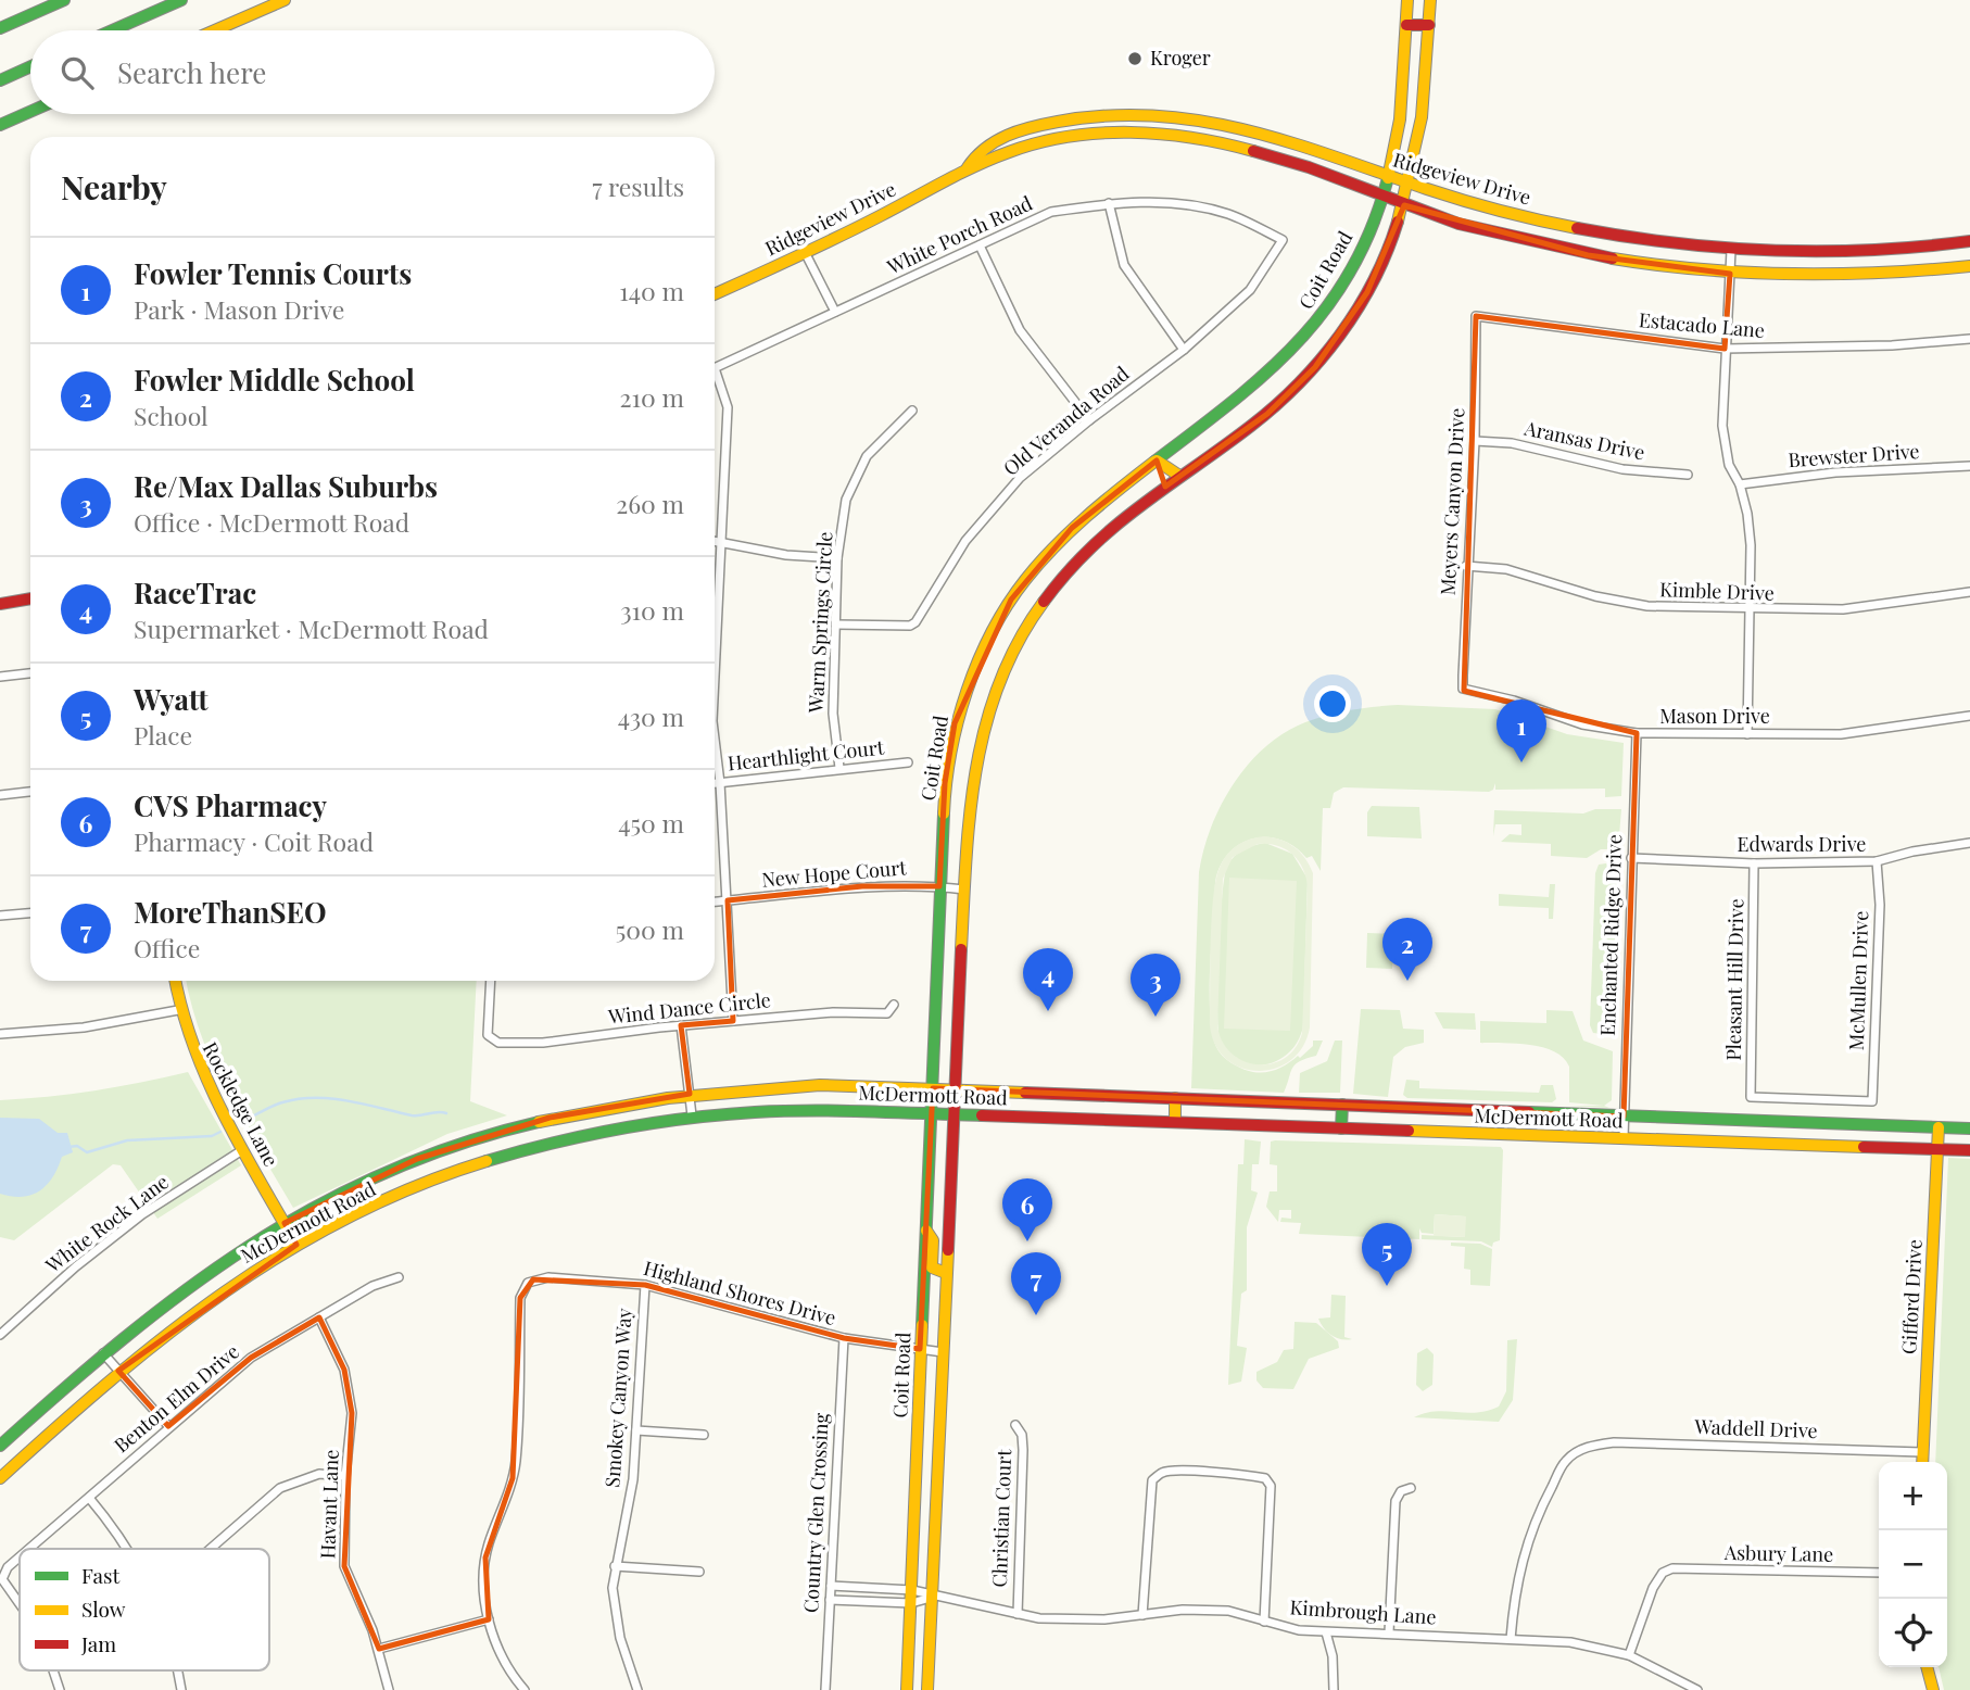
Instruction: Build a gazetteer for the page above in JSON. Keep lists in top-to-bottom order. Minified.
{"streets":{"main road":["Ridgeview Drive","Coit Road","McDermott Road","Rockledge Lane","Gifford Drive"],"street":["White Porch Road","Estacado Lane","Old Veranda Road","Aransas Drive","Brewster Drive","Meyers Canyon Drive","Kimble Drive","Warm Springs Circle","Mason Drive","Hearthlight Court","Edwards Drive","New Hope Court","Enchanted Ridge Drive","Pleasant Hill Drive","McMullen Drive","Wind Dance Circle","White Rock Lane","Highland Shores Drive","Smokey Canyon Way","Benton Elm Drive","Waddell Drive","Havant Lane","Country Glen Crossing","Christian Court","Asbury Lane","Kimbrough Lane"]},"crossings":[["Ridgeview Drive","Coit Road"],["White Porch Road","Old Veranda Road"],["Coit Road","New Hope Court"],["Coit Road","McDermott Road"],["Coit Road","Highland Shores Drive"],["Coit Road","Kimbrough Lane"],["Estacado Lane","Meyers Canyon Drive"],["Old Veranda Road","Warm Springs Circle"],["Aransas Drive","Meyers Canyon Drive"],["Meyers Canyon Drive","Kimble Drive"],["Meyers Canyon Drive","Mason Drive"],["Warm Springs Circle","Hearthlight Court"],["Mason Drive","Enchanted Ridge Drive"],["Edwards Drive","Enchanted Ridge Drive"],["Edwards Drive","Pleasant Hill Drive"],["Edwards Drive","McMullen Drive"],["Enchanted Ridge Drive","McDermott Road"],["Pleasant Hill Drive","McMullen Drive"],["McDermott Road","Rockledge Lane"],["McDermott Road","Gifford Drive"],["Rockledge Lane","White Rock Lane"],["Highland Shores Drive","Smokey Canyon Way"],["Highland Shores Drive","Country Glen Crossing"],["Gifford Drive","Waddell Drive"],["Benton Elm Drive","Havant Lane"],["Waddell Drive","Kimbrough Lane"],["Christian Court","Kimbrough Lane"],["Asbury Lane","Kimbrough Lane"]],"places":["Kroger"],"legend":["Fast","Slow","Jam"],"page":{"search":"Search here","heading":["Nearby","7 results"],"list":[{"mark":"1","name":"Fowler Tennis Courts","note":"Park · Mason Drive","value":"140 m"},{"mark":"2","name":"Fowler Middle School","note":"School","value":"210 m"},{"mark":"3","name":"Re/Max Dallas Suburbs","note":"Office · McDermott Road","value":"260 m"},{"mark":"4","name":"RaceTrac","note":"Supermarket · McDermott Road","value":"310 m"},{"mark":"5","name":"Wyatt","note":"Place","value":"430 m"},{"mark":"6","name":"CVS Pharmacy","note":"Pharmacy · Coit Road","value":"450 m"},{"mark":"7","name":"MoreThanSEO","note":"Office","value":"500 m"}],"pins":["1","2","4","3","6","5","7"],"map_buttons":["+","−"]}}
